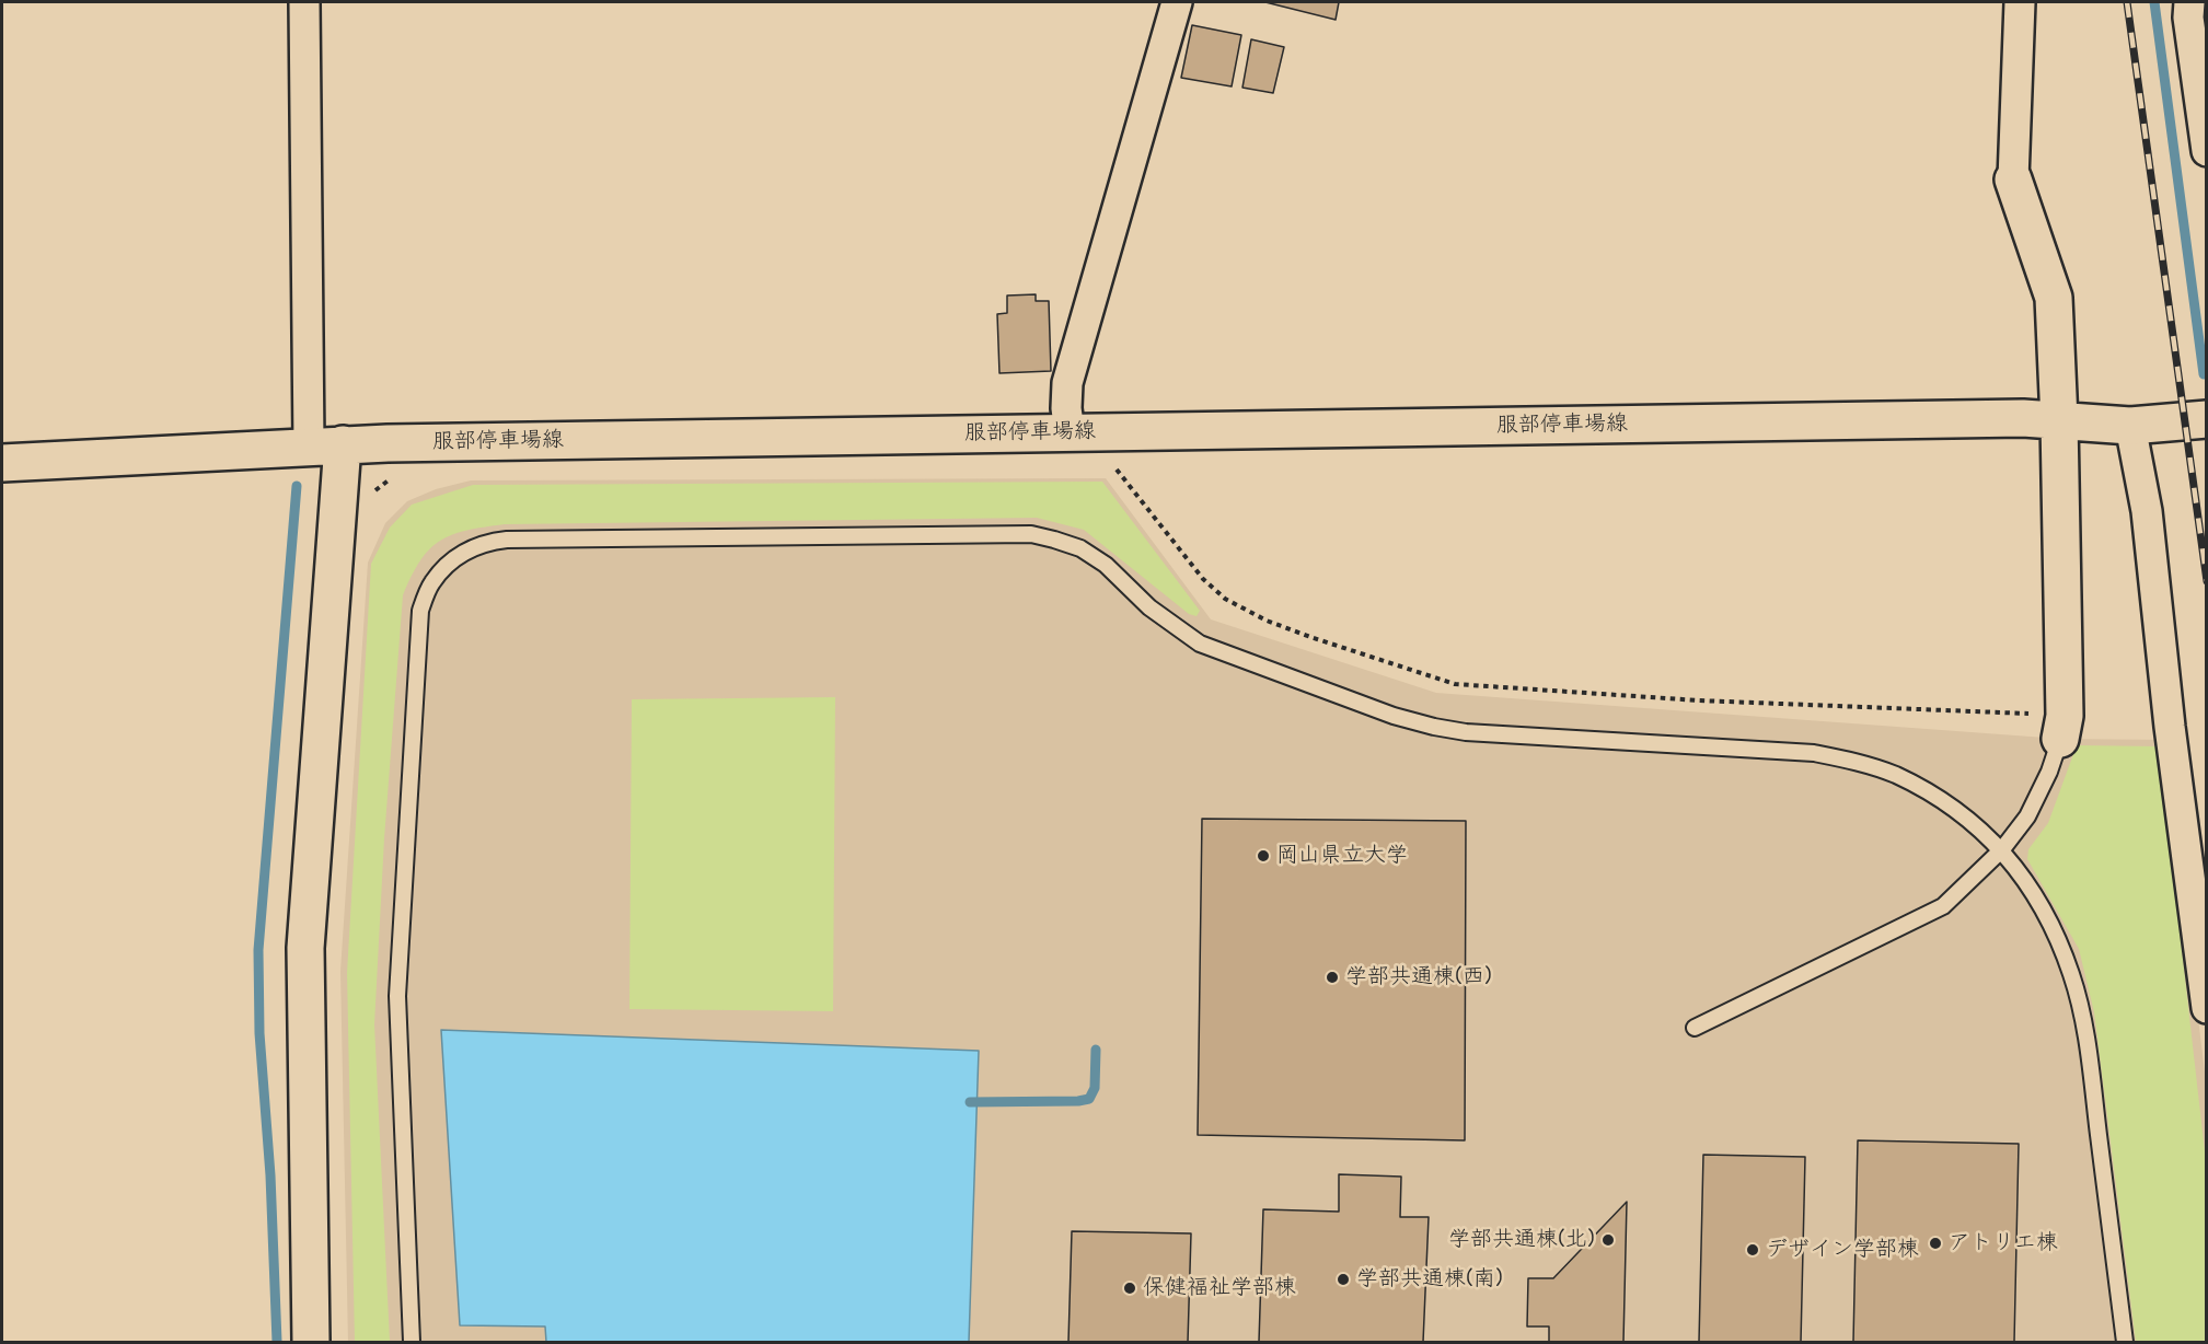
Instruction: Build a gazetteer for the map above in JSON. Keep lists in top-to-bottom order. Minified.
{"streets":{"main road":["服部停車場線"]},"places":["岡山県立大学","学部共通棟(西)","学部共通棟(北)","アトリエ棟","デザイン学部棟","学部共通棟(南)","保健福祉学部棟"]}
